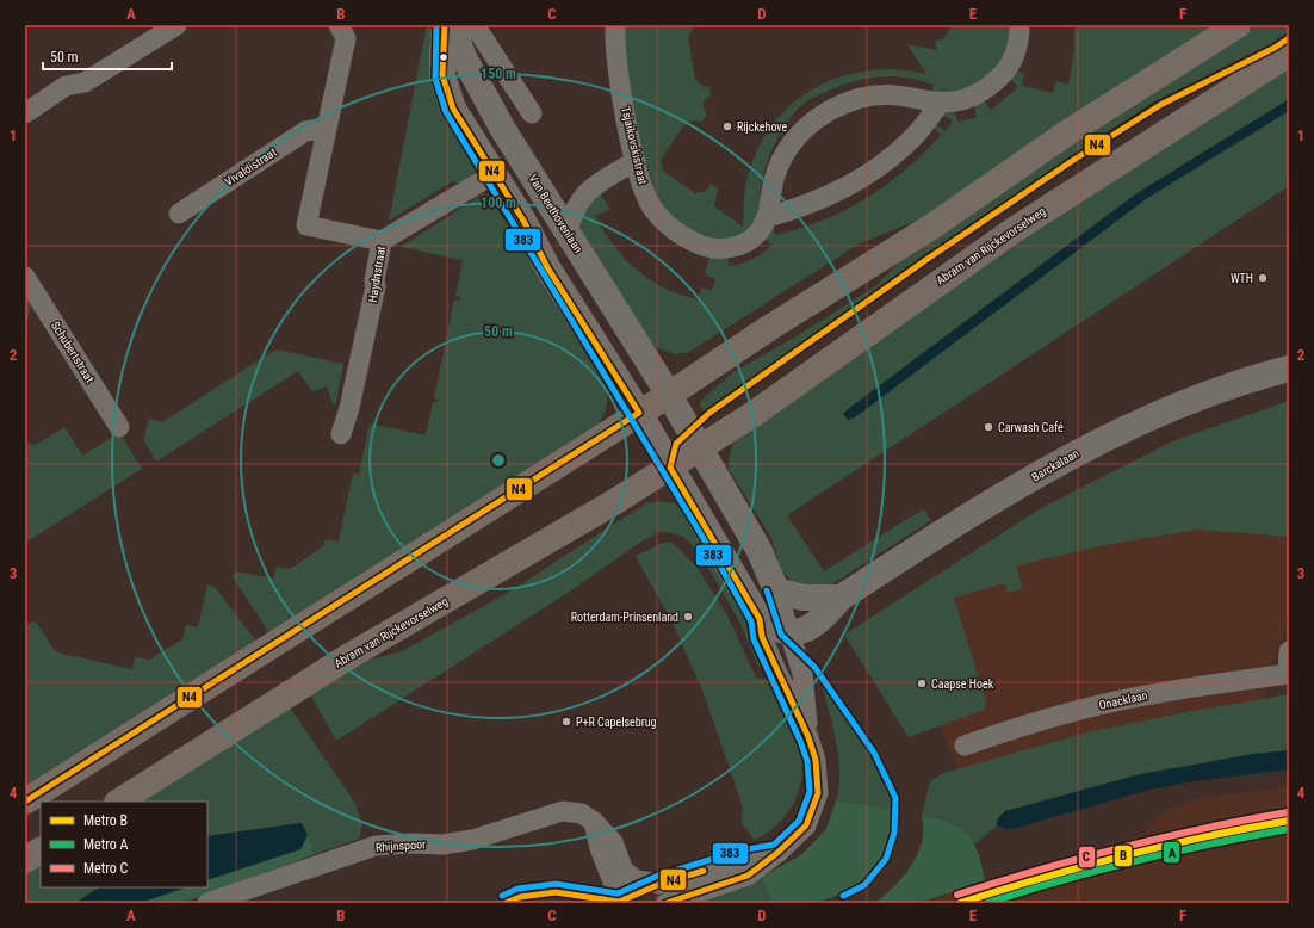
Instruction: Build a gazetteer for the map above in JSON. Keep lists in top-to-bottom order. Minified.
{"streets":{"highway":["Abram van Rijckevorselweg"],"street":["Tsjaikovskistraat","Vivaldistraat","Van Beethovenlaan","Haydnstraat","Schubertstraat","Barckalaan","Onacklaan","Rhijnspoor"]},"places":["Rijckehove","WTH","Carwash Café","Rotterdam-Prinsenland","Caapse Hoek","P+R Capelsebrug"],"lines":["transit line N4","transit line 383","metro line C","metro line B","metro line A"],"legend":["Metro B","Metro A","Metro C"],"scale_bar":"50 m","grid":{"columns":["A","B","C","D","E","F"],"rows":["1","2","3","4"]},"rings":["150 m","100 m","50 m"]}
